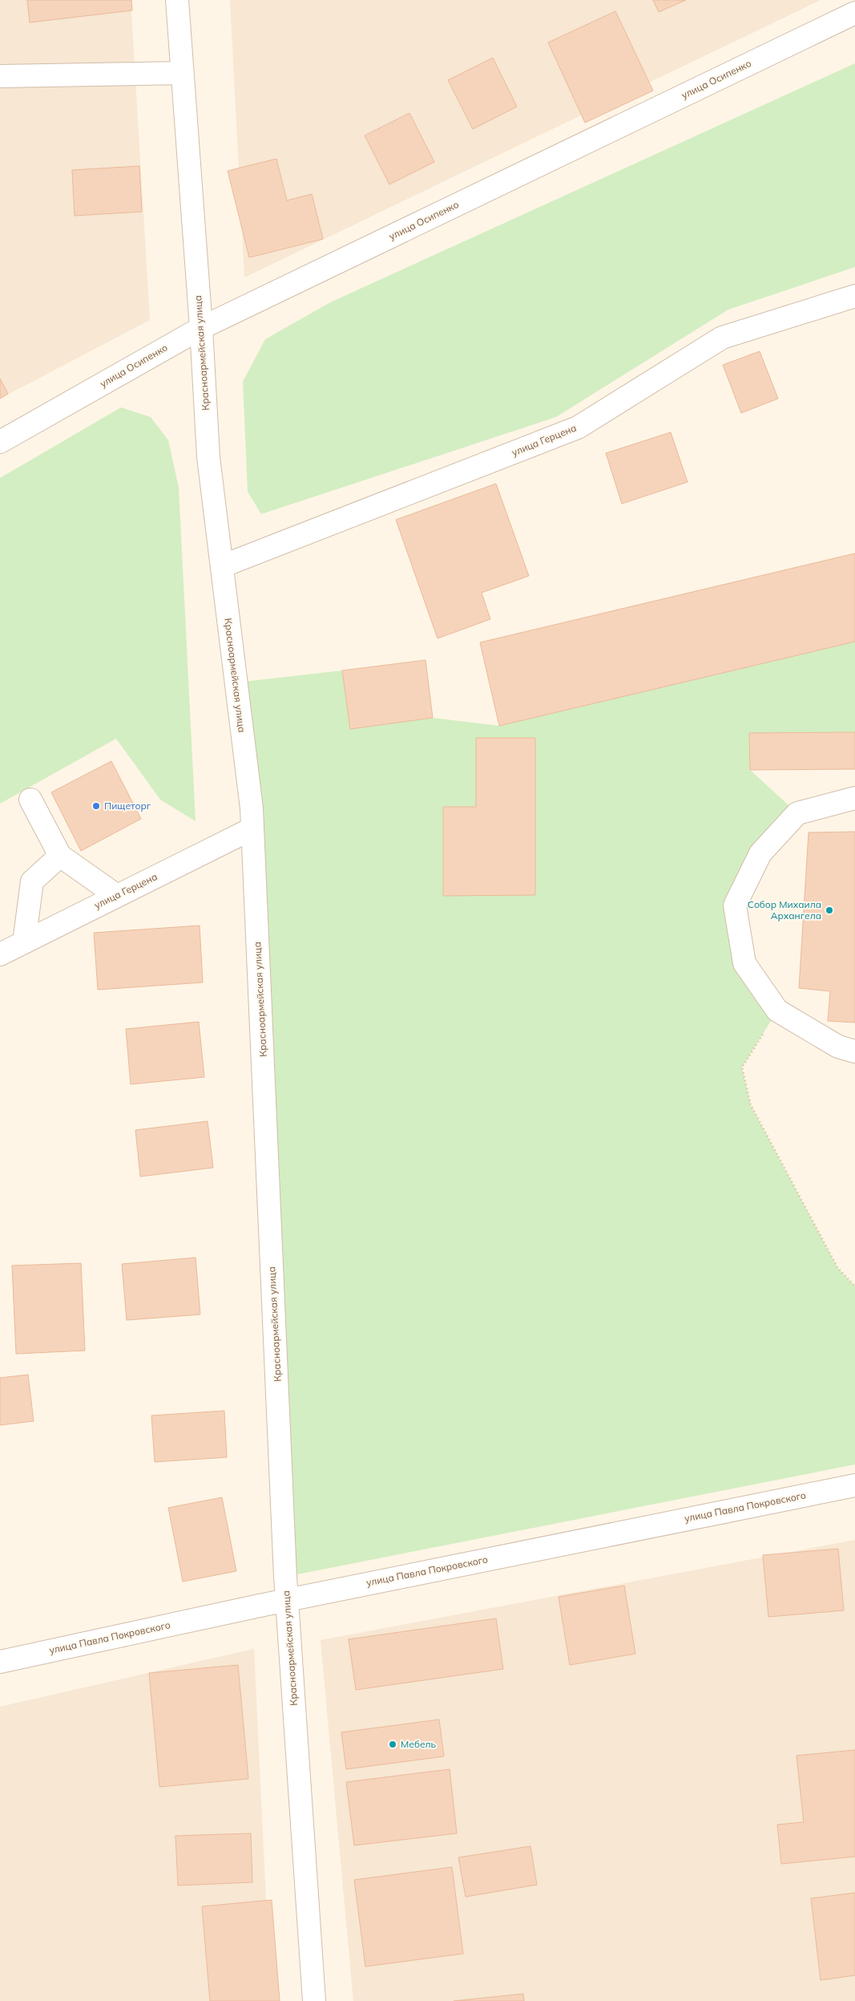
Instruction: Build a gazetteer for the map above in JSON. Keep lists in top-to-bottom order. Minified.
{"streets":{"street":["улица Осипенко","Красноармейская улица","улица Герцена","улица Павла Покровского"]},"crossings":[["улица Осипенко","Красноармейская улица"],["Красноармейская улица","улица Герцена"],["Красноармейская улица","улица Павла Покровского"]],"places":["Пищеторг","Собор Михаила Архангела","Мебель"]}
